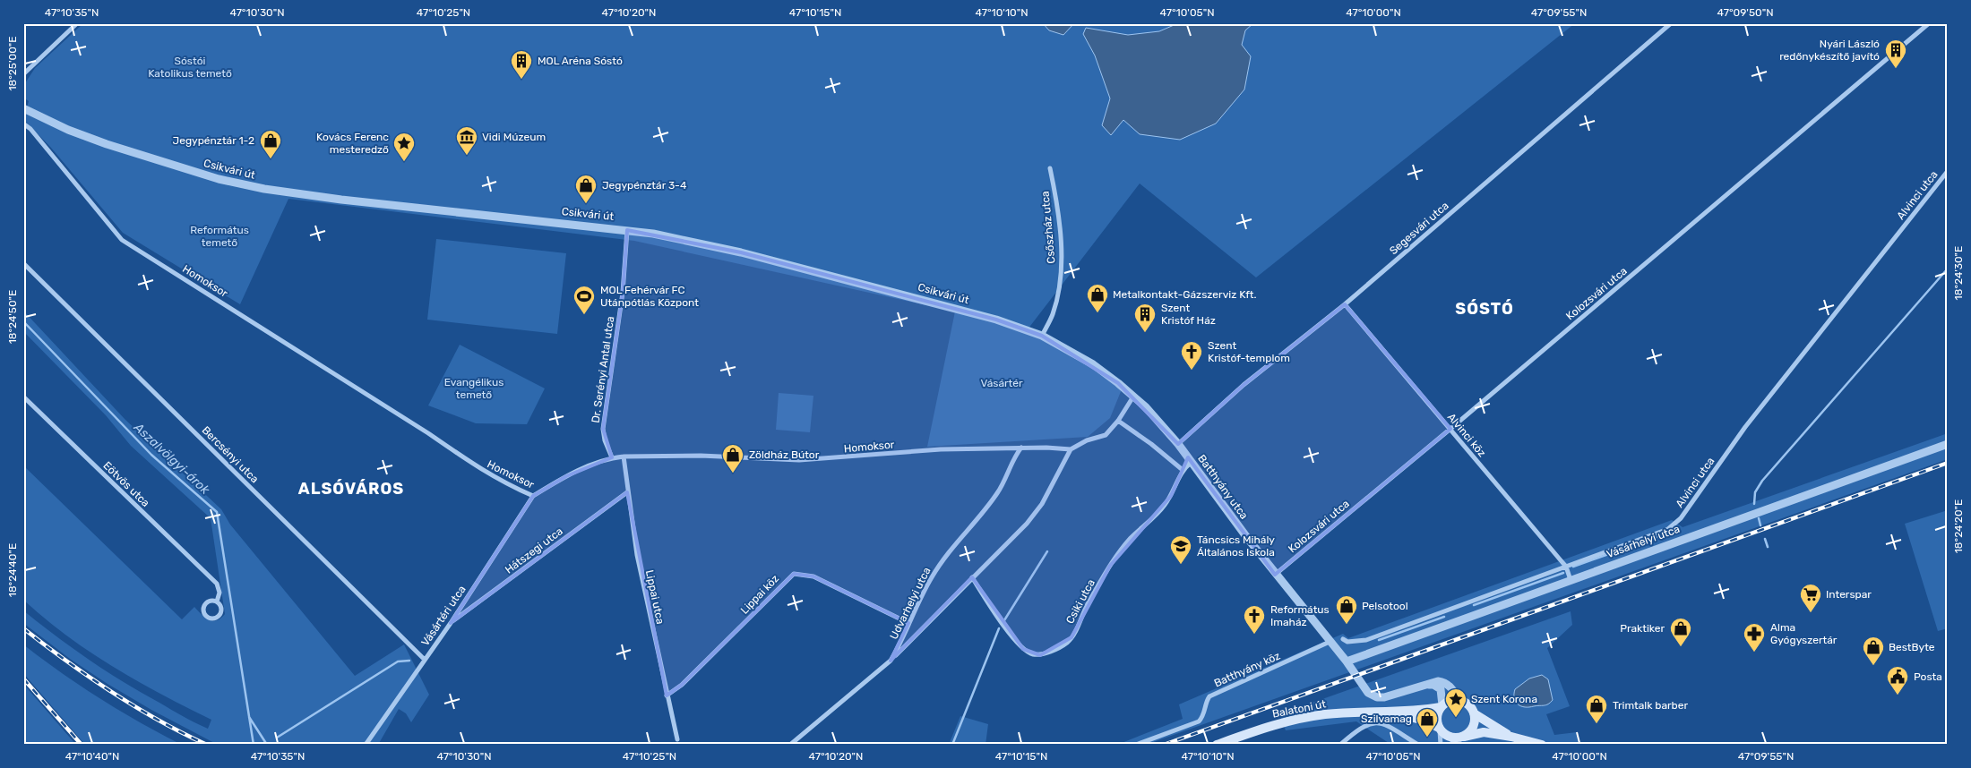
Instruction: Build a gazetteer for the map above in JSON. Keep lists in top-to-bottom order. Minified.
{"streets":{"main road":["Balatoni út"],"street":["Csikvári út","Alvinci utca","Csőszház utca","Segesvári utca","Homoksor","Kolozsvári utca","Dr. Serényi Antal utca","Alvinci köz","Bercsényi utca","Eötvös utca","Batthyány utca","Vásárhelyi utca","Hátszegi utca","Lippai köz","Lippai utca","Csiki utca","Udvarhelyi utca","Vásártéri utca","Batthyány köz"]},"crossings":[["Csikvári út","Csőszház utca"],["Csikvári út","Homoksor"],["Csikvári út","Dr. Serényi Antal utca"],["Csikvári út","Batthyány utca"],["Alvinci utca","Alvinci köz"],["Segesvári utca","Alvinci köz"],["Segesvári utca","Batthyány utca"],["Homoksor","Dr. Serényi Antal utca"],["Homoksor","Batthyány utca"],["Homoksor","Lippai utca"],["Homoksor","Udvarhelyi utca"],["Homoksor","Vásártéri utca"],["Kolozsvári utca","Alvinci köz"],["Kolozsvári utca","Batthyány utca"],["Alvinci köz","Vásárhelyi utca"],["Bercsényi utca","Vásártéri utca"],["Batthyány utca","Vásárhelyi utca"],["Batthyány utca","Csiki utca"],["Batthyány utca","Batthyány köz"],["Batthyány utca","Balatoni út"],["Hátszegi utca","Lippai utca"],["Hátszegi utca","Vásártéri utca"],["Lippai köz","Lippai utca"],["Lippai köz","Udvarhelyi utca"]],"districts":["SÓSTÓ","ALSÓVÁROS"],"water":["Aszalvölgyi-árok"],"parks":["Sóstói Katolikus temető","Református temető","Evangélikus temető","Vásártér"],"places":{"building":["Nyári László redőnykészítő javító","MOL Aréna Sóstó","Szent Kristóf Ház"],"museum":["Vidi Múzeum"],"shop":["Jegypénztár 1-2","Jegypénztár 3-4","Metalkontakt-Gázszerviz Kft.","Zöldház Bútor","Pelsotool","Praktiker","BestByte","Trimtalk barber","Szilvamag"],"place":["Kovács Ferenc mesteredző","Szent Korona"],"sports":["MOL Fehérvár FC Utánpótlás Központ"],"church":["Szent Kristóf-templom","Református Imaház"],"school or university":["Táncsics Mihály Általános Iskola"],"supermarket":["Interspar"],"pharmacy":["Alma Gyógyszertár"],"public building":["Posta"]},"coordinates":["47°10'35\"N","47°10'30\"N","47°10'25\"N","47°10'20\"N","47°10'15\"N","47°10'10\"N","47°10'05\"N","47°10'00\"N","47°09'55\"N","47°09'50\"N","18°25'00\"E","18°24'30\"E","18°24'50\"E","18°24'20\"E","18°24'40\"E","47°10'40\"N"]}
